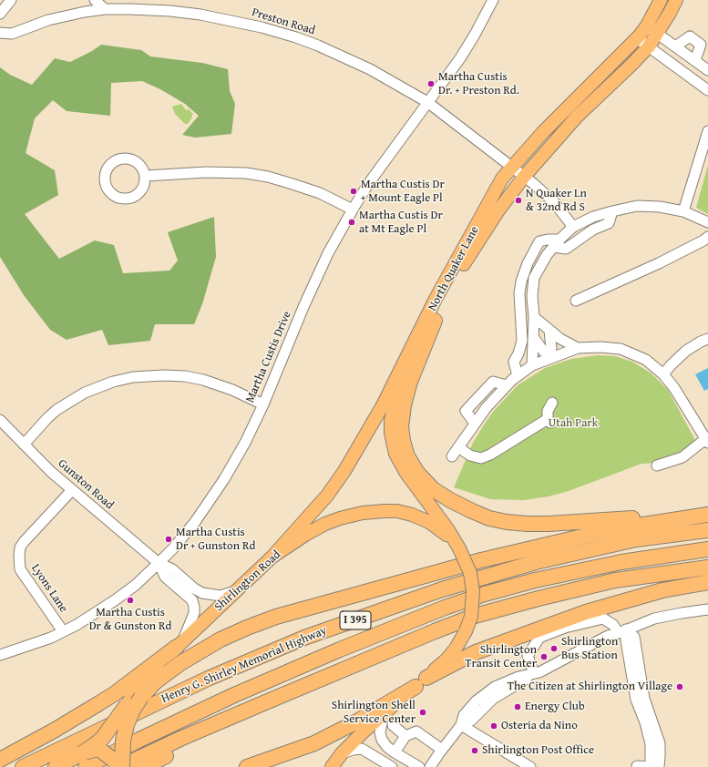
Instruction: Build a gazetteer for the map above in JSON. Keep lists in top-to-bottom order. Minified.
{"streets":{"highway":["I 395","Henry G. Shirley Memorial Highway"],"main road":["North Quaker Lane","Shirlington Road"],"street":["Preston Road","Martha Custis Drive","Gunston Road","Lyons Lane"]},"crossings":[["Preston Road","North Quaker Lane"],["Preston Road","Martha Custis Drive"],["North Quaker Lane","Shirlington Road"],["Martha Custis Drive","Gunston Road"],["Martha Custis Drive","Lyons Lane"],["Gunston Road","Shirlington Road"],["Gunston Road","Lyons Lane"]],"parks":["Utah Park"],"places":["Martha Custis Dr. + Preston Rd.","Martha Custis Dr + Mount Eagle Pl","N Quaker Ln & 32nd Rd S","Martha Custis Dr at Mt Eagle Pl","Martha Custis Dr + Gunston Rd","Martha Custis Dr & Gunston Rd","Shirlington Bus Station","Shirlington Transit Center","The Citizen at Shirlington Village","Energy Club","Shirlington Shell Service Center","Osteria da Nino","Shirlington Post Office"]}
